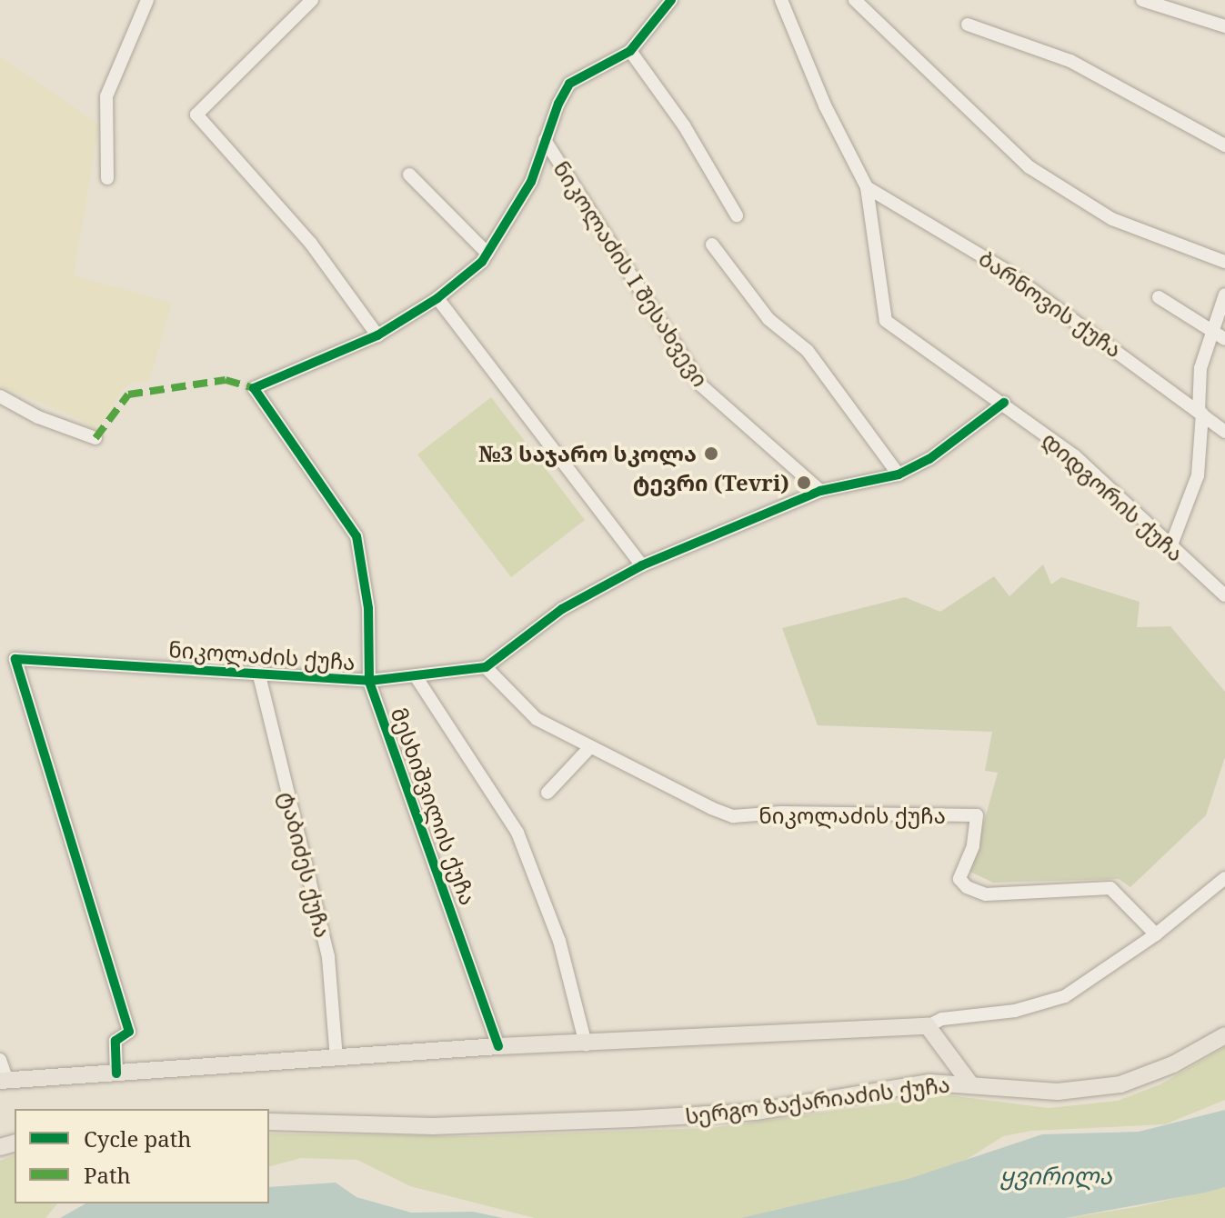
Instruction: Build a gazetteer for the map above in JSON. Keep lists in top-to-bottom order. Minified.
{"streets":{"main road":["სერგო ზაქარიაძის ქუჩა"],"street":["ნიკოლაძის I შესახვევი","ბარნოვის ქუჩა","დიდგორის ქუჩა","ნიკოლაძის ქუჩა","მესხიშვილის ქუჩა","ტაბიძეს ქუჩა"]},"crossings":[["ნიკოლაძის I შესახვევი","ნიკოლაძის ქუჩა"],["ბარნოვის ქუჩა","დიდგორის ქუჩა"],["დიდგორის ქუჩა","ნიკოლაძის ქუჩა"],["ნიკოლაძის ქუჩა","მესხიშვილის ქუჩა"],["ნიკოლაძის ქუჩა","ტაბიძეს ქუჩა"]],"water":["ყვირილა"],"places":["№3 საჯარო სკოლა","ტევრი (Tevri)"],"legend":["Cycle path","Path"]}
